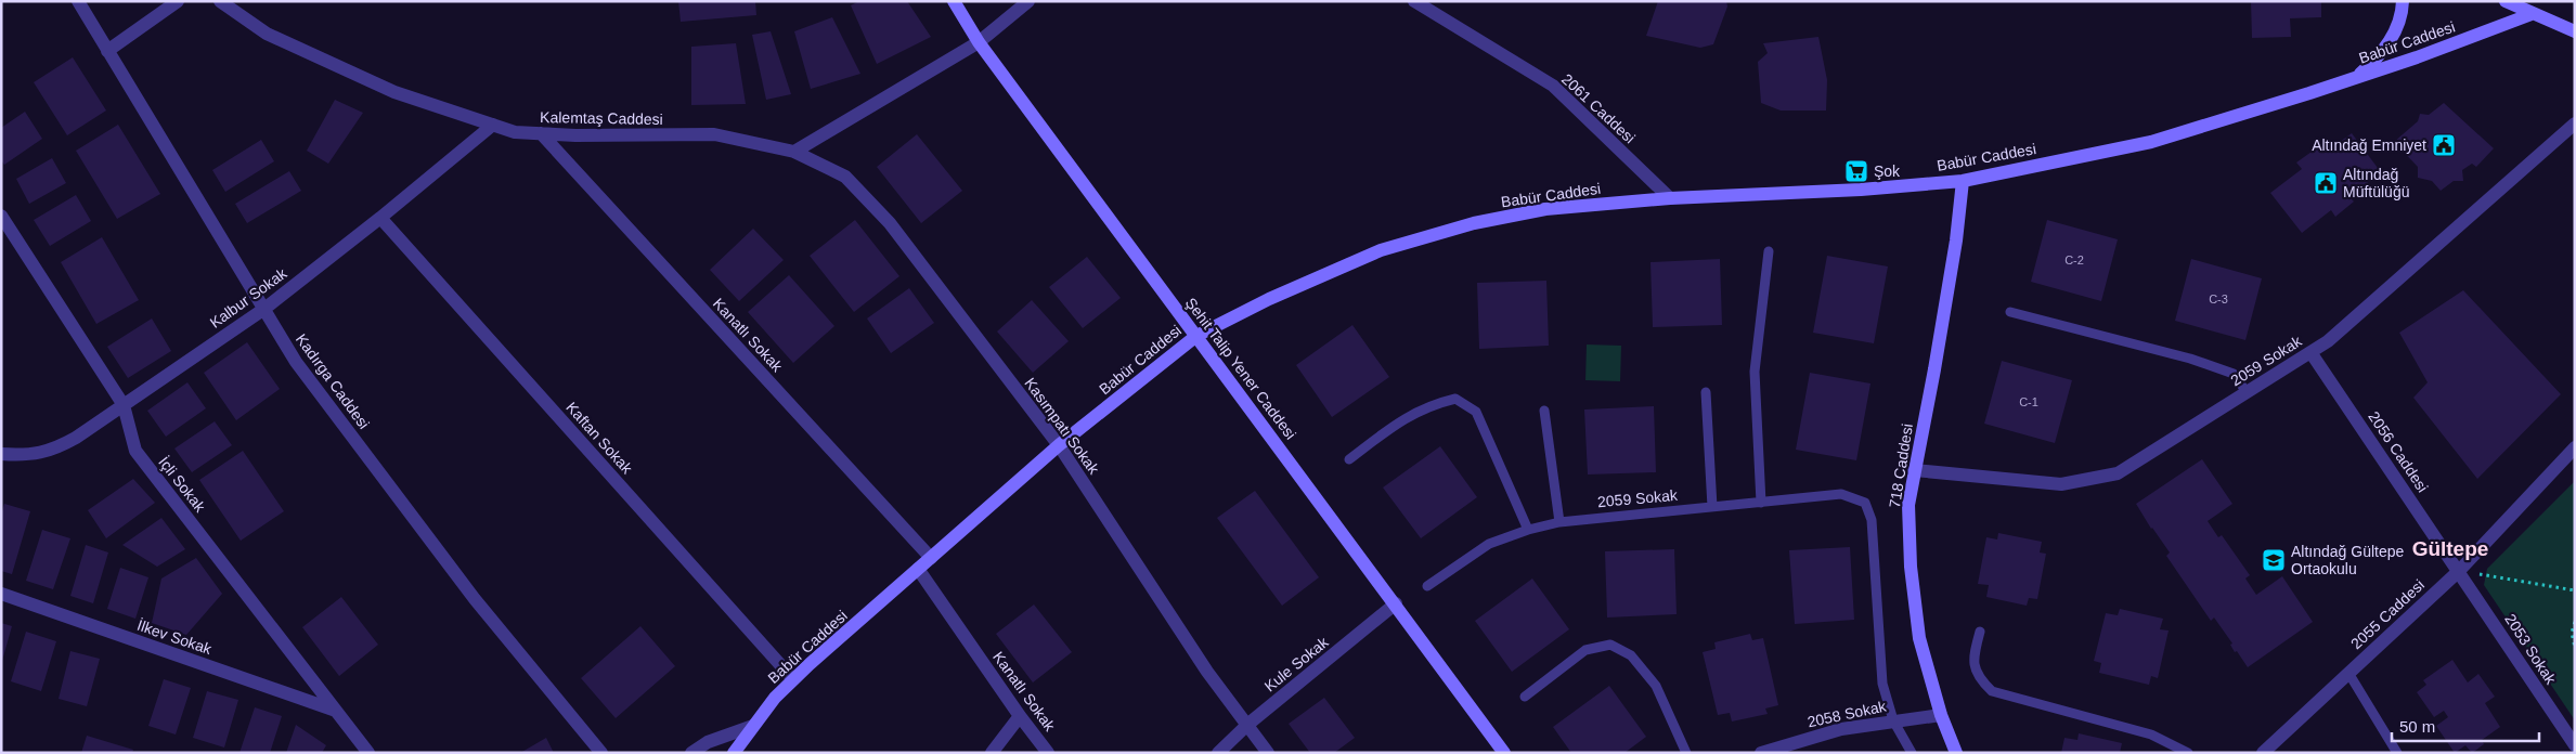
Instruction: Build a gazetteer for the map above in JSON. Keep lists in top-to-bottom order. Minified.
{"streets":{"main road":["Babür Caddesi","Şehit Talip Yener Caddesi","718 Caddesi"],"street":["2061 Caddesi","Kalemtaş Caddesi","Kalbur Sokak","Kanatlı Sokak","2059 Sokak","Kadırga Caddesi","Kasımpatı Sokak","Kaftan Sokak","2056 Caddesi","İçli Sokak","2055 Caddesi","İlkev Sokak","2053 Sokak","Kule Sokak","2058 Sokak"]},"crossings":[["Babür Caddesi","2061 Caddesi"],["Babür Caddesi","Kanatlı Sokak"],["Babür Caddesi","Şehit Talip Yener Caddesi"],["Babür Caddesi","Kasımpatı Sokak"],["Babür Caddesi","Kaftan Sokak"],["Babür Caddesi","718 Caddesi"],["Kalemtaş Caddesi","Kalbur Sokak"],["Kalemtaş Caddesi","Kanatlı Sokak"],["Kalemtaş Caddesi","Kasımpatı Sokak"],["Kalbur Sokak","Kadırga Caddesi"],["Kalbur Sokak","Kaftan Sokak"],["Kalbur Sokak","İçli Sokak"],["2059 Sokak","2056 Caddesi"],["2059 Sokak","718 Caddesi"],["2059 Sokak","2058 Sokak"],["Şehit Talip Yener Caddesi","Kule Sokak"],["Kasımpatı Sokak","Kule Sokak"],["2056 Caddesi","2055 Caddesi"],["2056 Caddesi","2053 Sokak"],["718 Caddesi","2058 Sokak"],["İçli Sokak","İlkev Sokak"],["2055 Caddesi","2053 Sokak"]],"districts":["Gültepe"],"places":{"public building":["Altındağ Emniyet","Altındağ Müftülüğü"],"supermarket":["Şok"],"school or university":["Altındağ Gültepe Ortaokulu"]},"house_numbers":["C-2","C-3","C-1"],"scale_bar":"50 m"}
